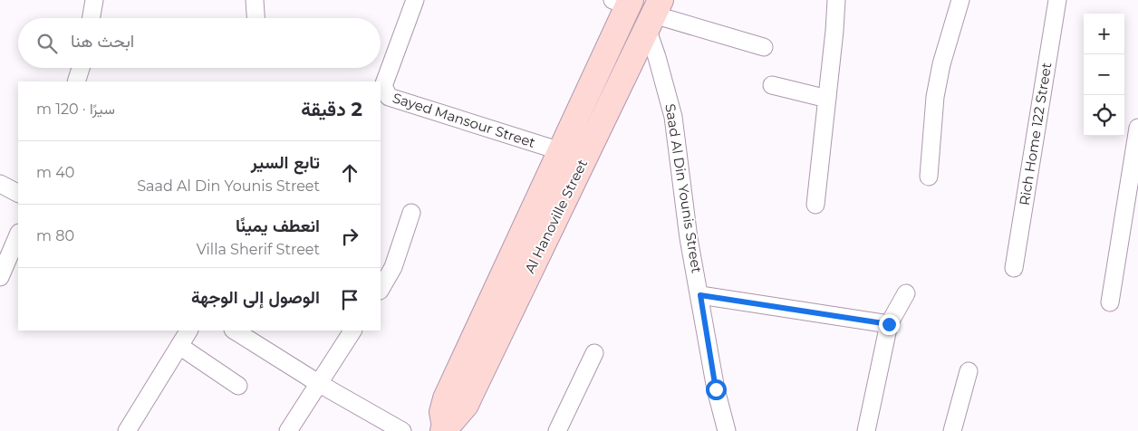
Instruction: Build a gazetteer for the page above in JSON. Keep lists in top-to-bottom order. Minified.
{"streets":{"street":["Sayed Mansour Street","Rich Home 122 Street","Saad Al Din Younis Street","Al Hanoville Street"]},"crossings":[["Sayed Mansour Street","Al Hanoville Street"],["Saad Al Din Younis Street","Al Hanoville Street"]],"page":{"map_buttons":["+","−"],"search":"ابحث هنا","heading":["2 دقيقة","سيرًا · 120 m"],"list":[["تابع السير","Saad Al Din Younis Street","40 m"],["انعطف يمينًا","Villa Sherif Street","80 m"],"الوصول إلى الوجهة"]}}
